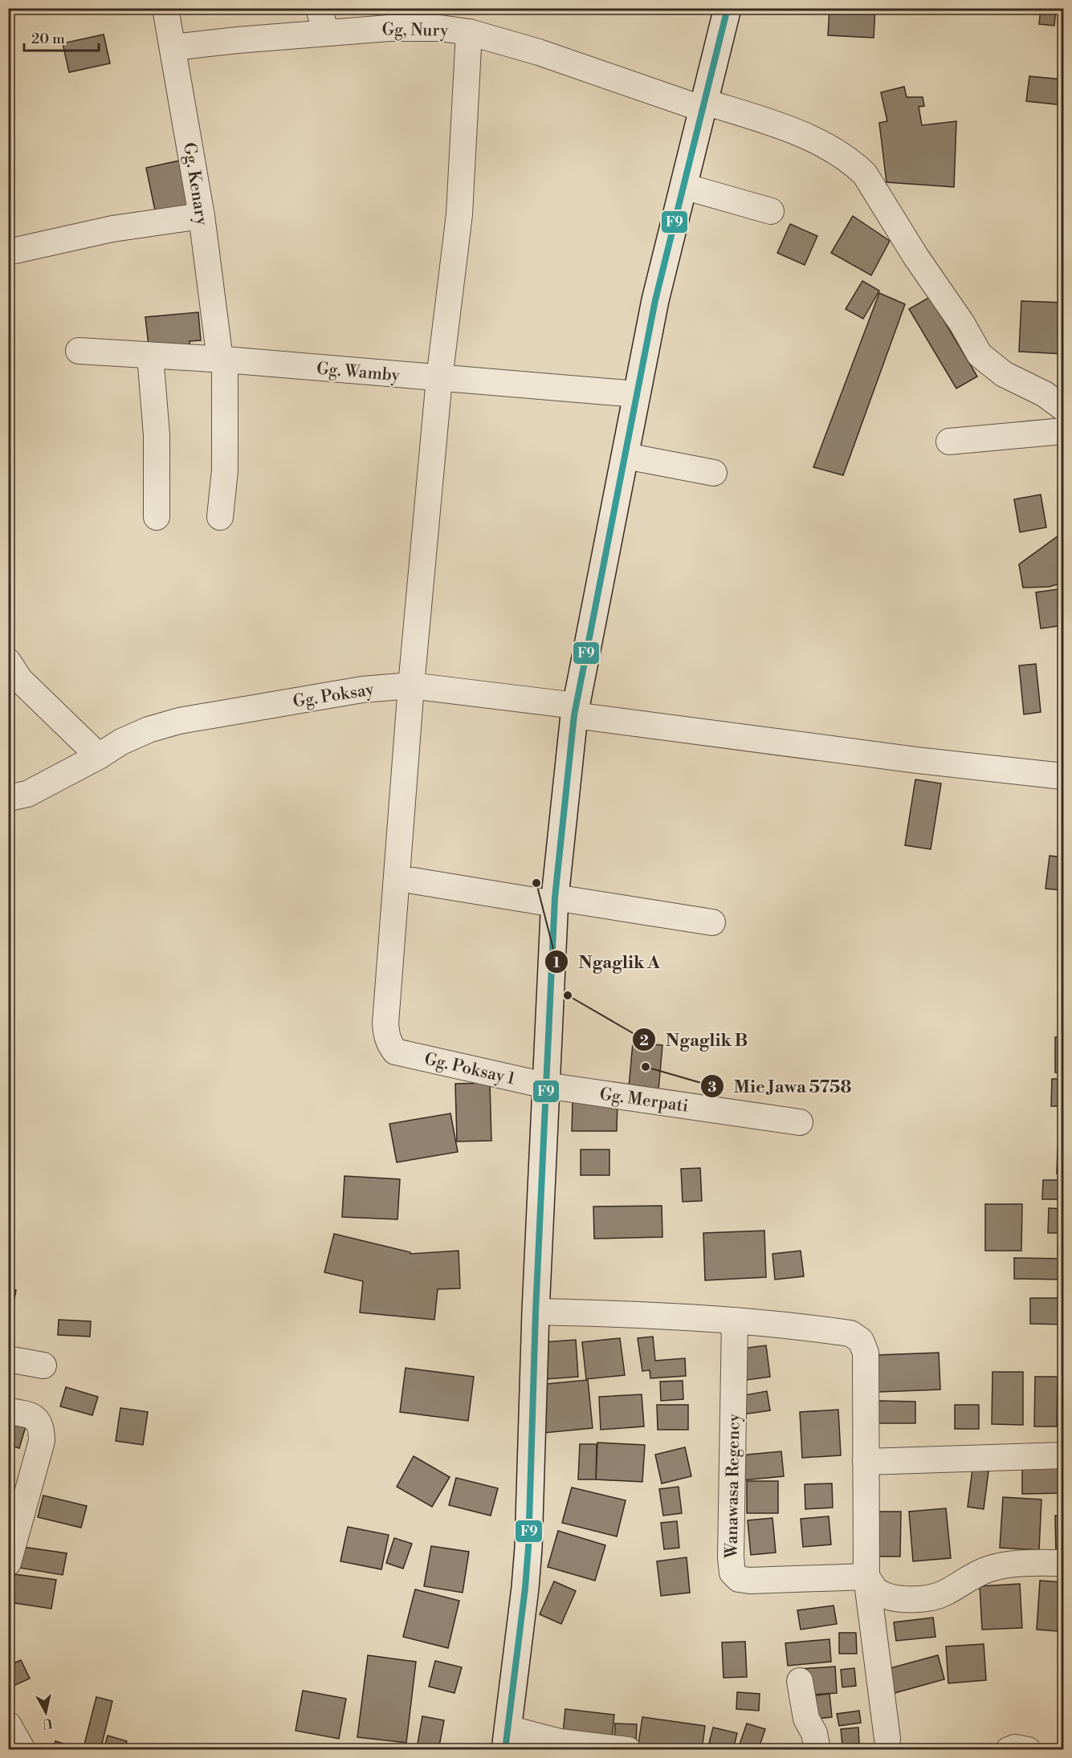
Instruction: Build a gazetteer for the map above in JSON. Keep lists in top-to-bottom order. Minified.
{"streets":{"street":["Gg, Nury","Gg. Kenary","Gg. Wamby","Gg. Poksay","Gg. Poksay 1","Gg. Merpati","Wanawasa Regency"]},"crossings":[["Gg, Nury","Gg. Kenary"],["Gg. Kenary","Gg. Wamby"],["Gg. Poksay","Gg. Poksay 1"],["Gg. Poksay 1","Gg. Merpati"]],"places":["Ngaglik A","Ngaglik B","Mie Jawa 5758"],"lines":["transit line F9"],"scale_bar":"20 m","north":"bottom"}
